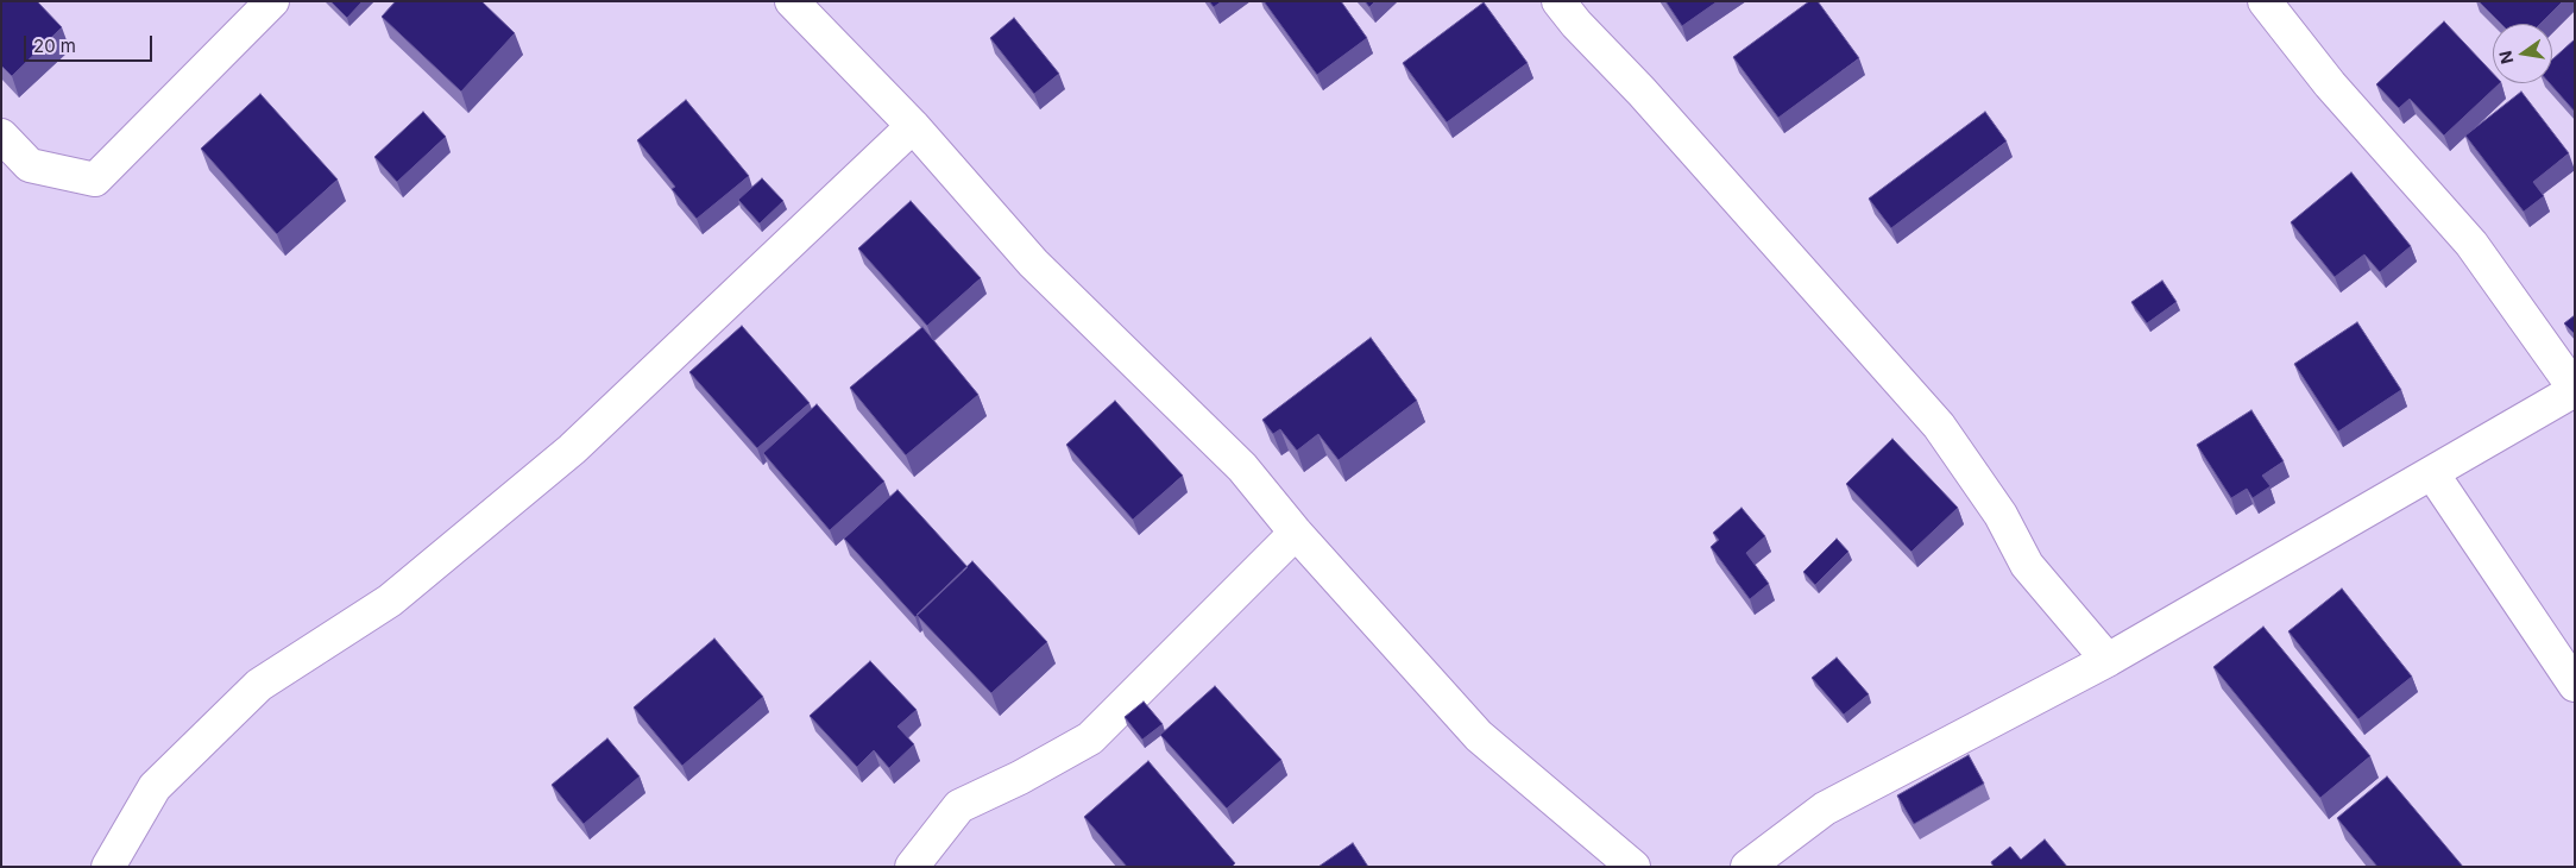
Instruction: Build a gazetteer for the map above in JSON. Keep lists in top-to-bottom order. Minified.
{"scale_bar":"20 m","north":"left"}
